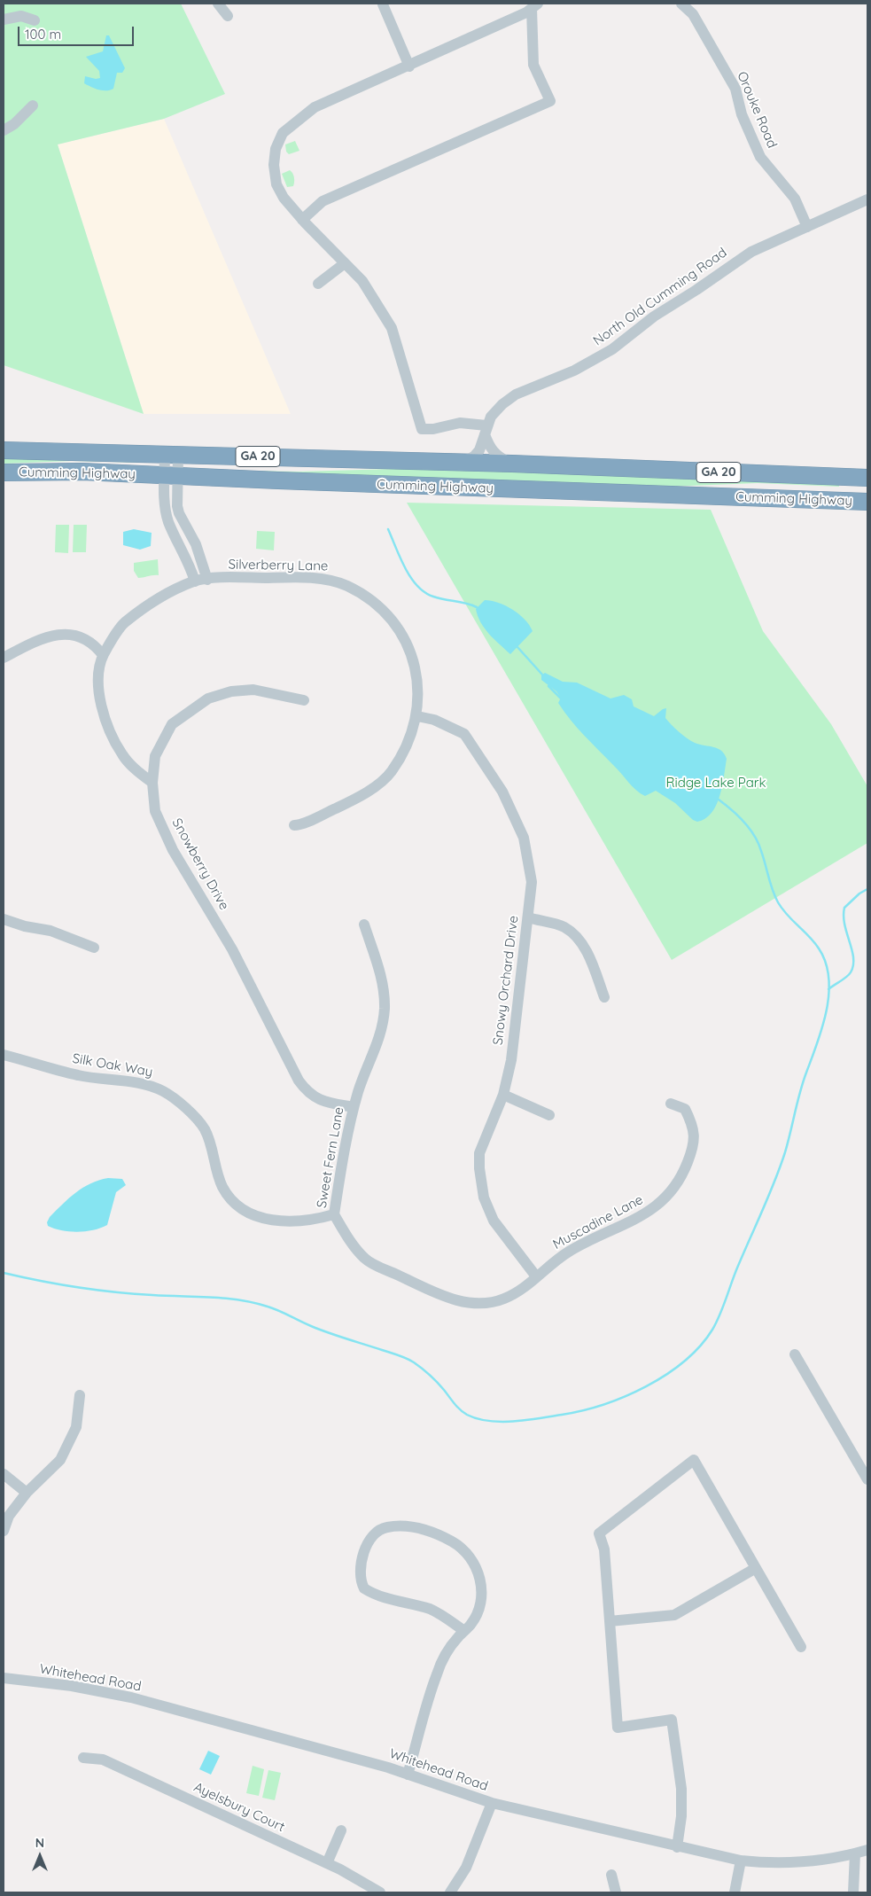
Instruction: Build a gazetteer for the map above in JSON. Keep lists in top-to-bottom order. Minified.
{"streets":{"highway":["GA 20","Cumming Highway"],"street":["Orouke Road","North Old Cumming Road","Silverberry Lane","Snowberry Drive","Snowy Orchard Drive","Silk Oak Way","Sweet Fern Lane","Muscadine Lane","Whitehead Road","Ayelsbury Court"]},"crossings":[["Orouke Road","North Old Cumming Road"],["North Old Cumming Road","Cumming Highway"],["Silverberry Lane","Snowberry Drive"],["Silverberry Lane","Snowy Orchard Drive"],["Snowberry Drive","Sweet Fern Lane"],["Snowy Orchard Drive","Sweet Fern Lane"],["Snowy Orchard Drive","Muscadine Lane"],["Silk Oak Way","Sweet Fern Lane"],["Sweet Fern Lane","Muscadine Lane"]],"parks":["Ridge Lake Park"],"scale_bar":"100 m","north":"top"}
